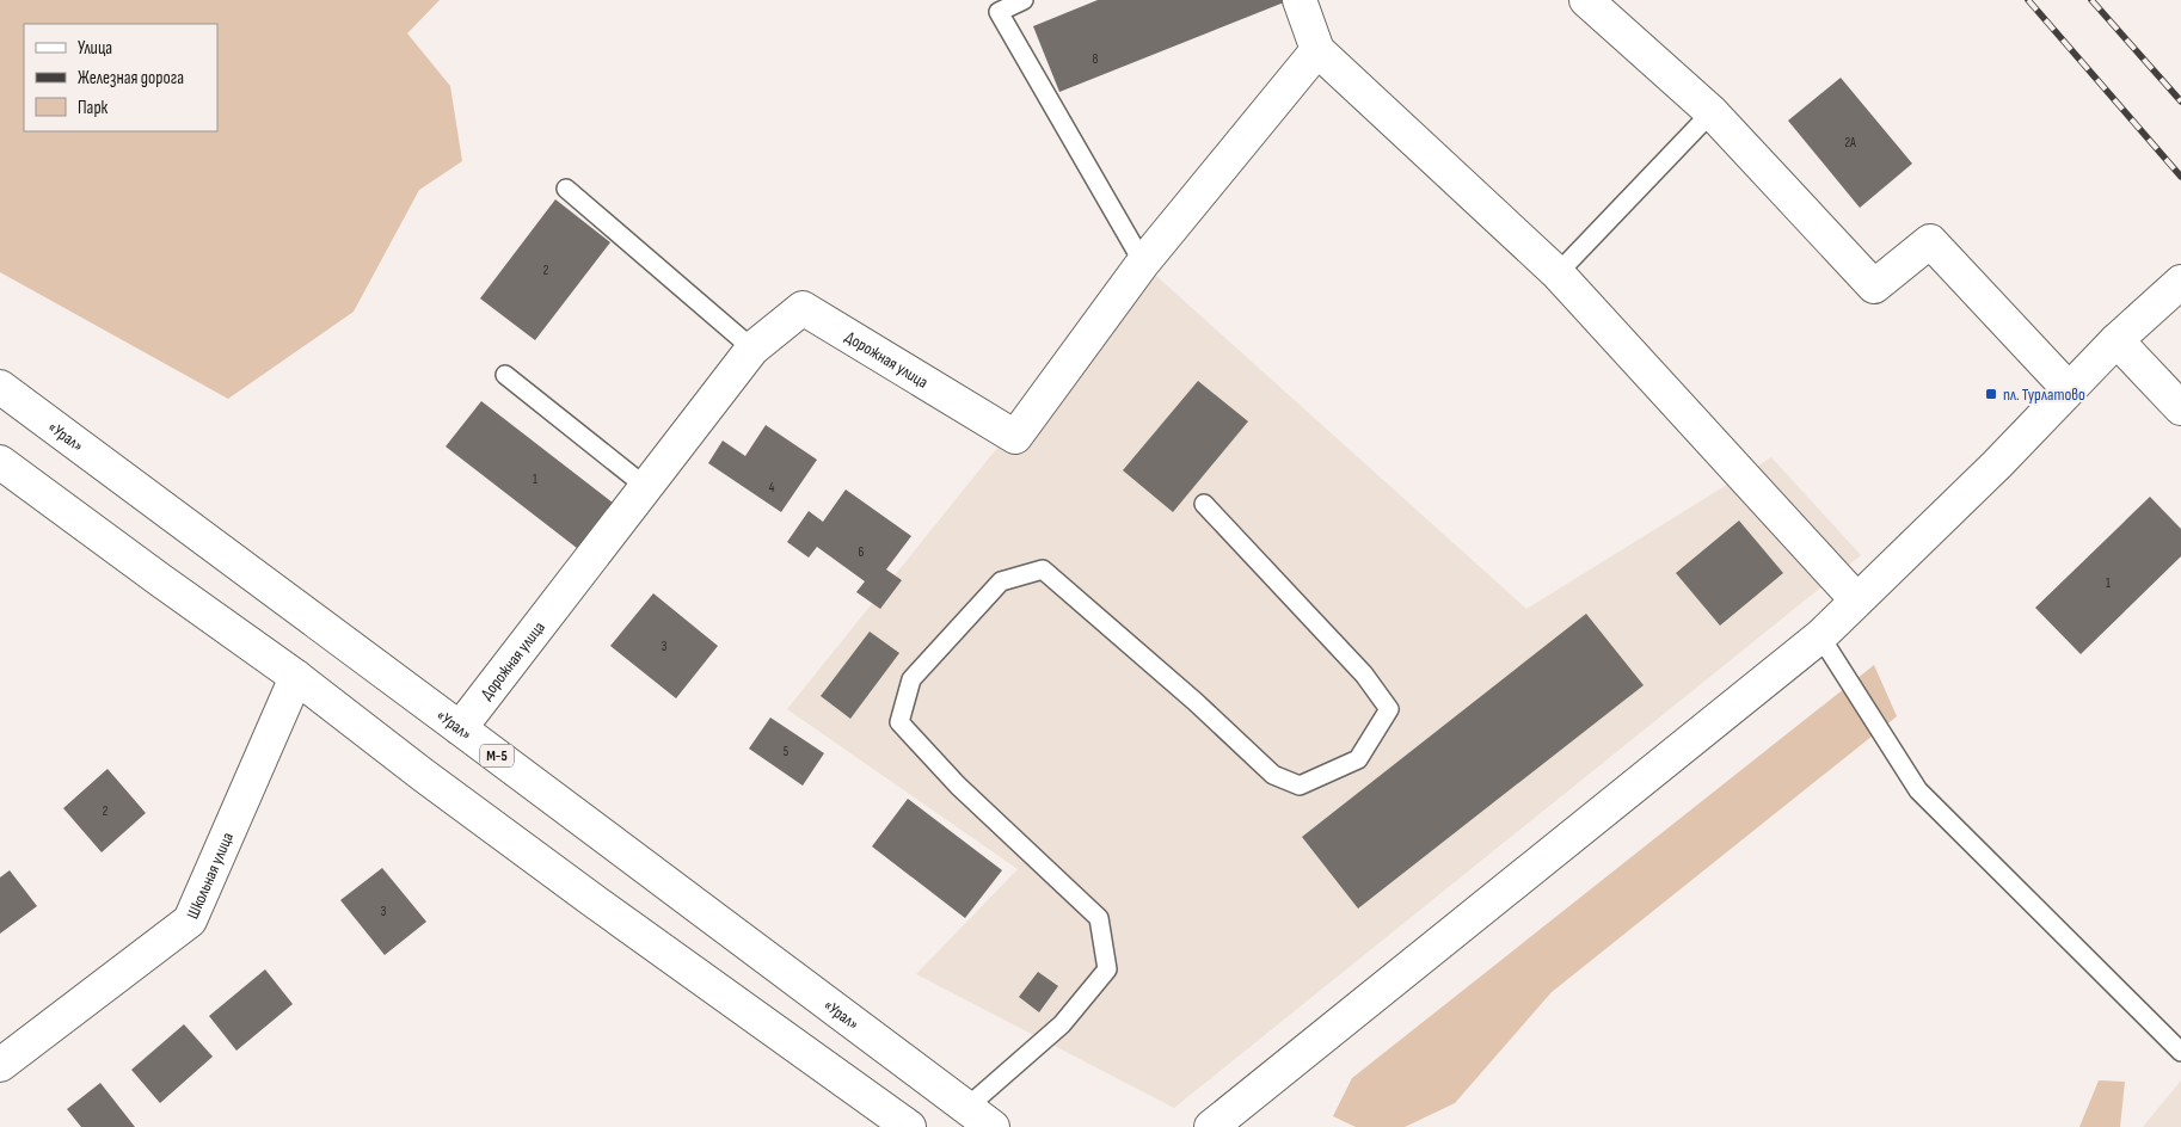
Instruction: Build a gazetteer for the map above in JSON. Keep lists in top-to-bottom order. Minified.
{"streets":{"main road":["Дорожная улица","«Урал»","М-5","Школьная улица"]},"crossings":[["Дорожная улица","«Урал»"]],"places":{"transit":["пл. Турлатово"]},"house_numbers":["8","2А","2","1","4","6","1","3","5","2","3"],"legend":["Улица","Железная дорога","Парк"]}
